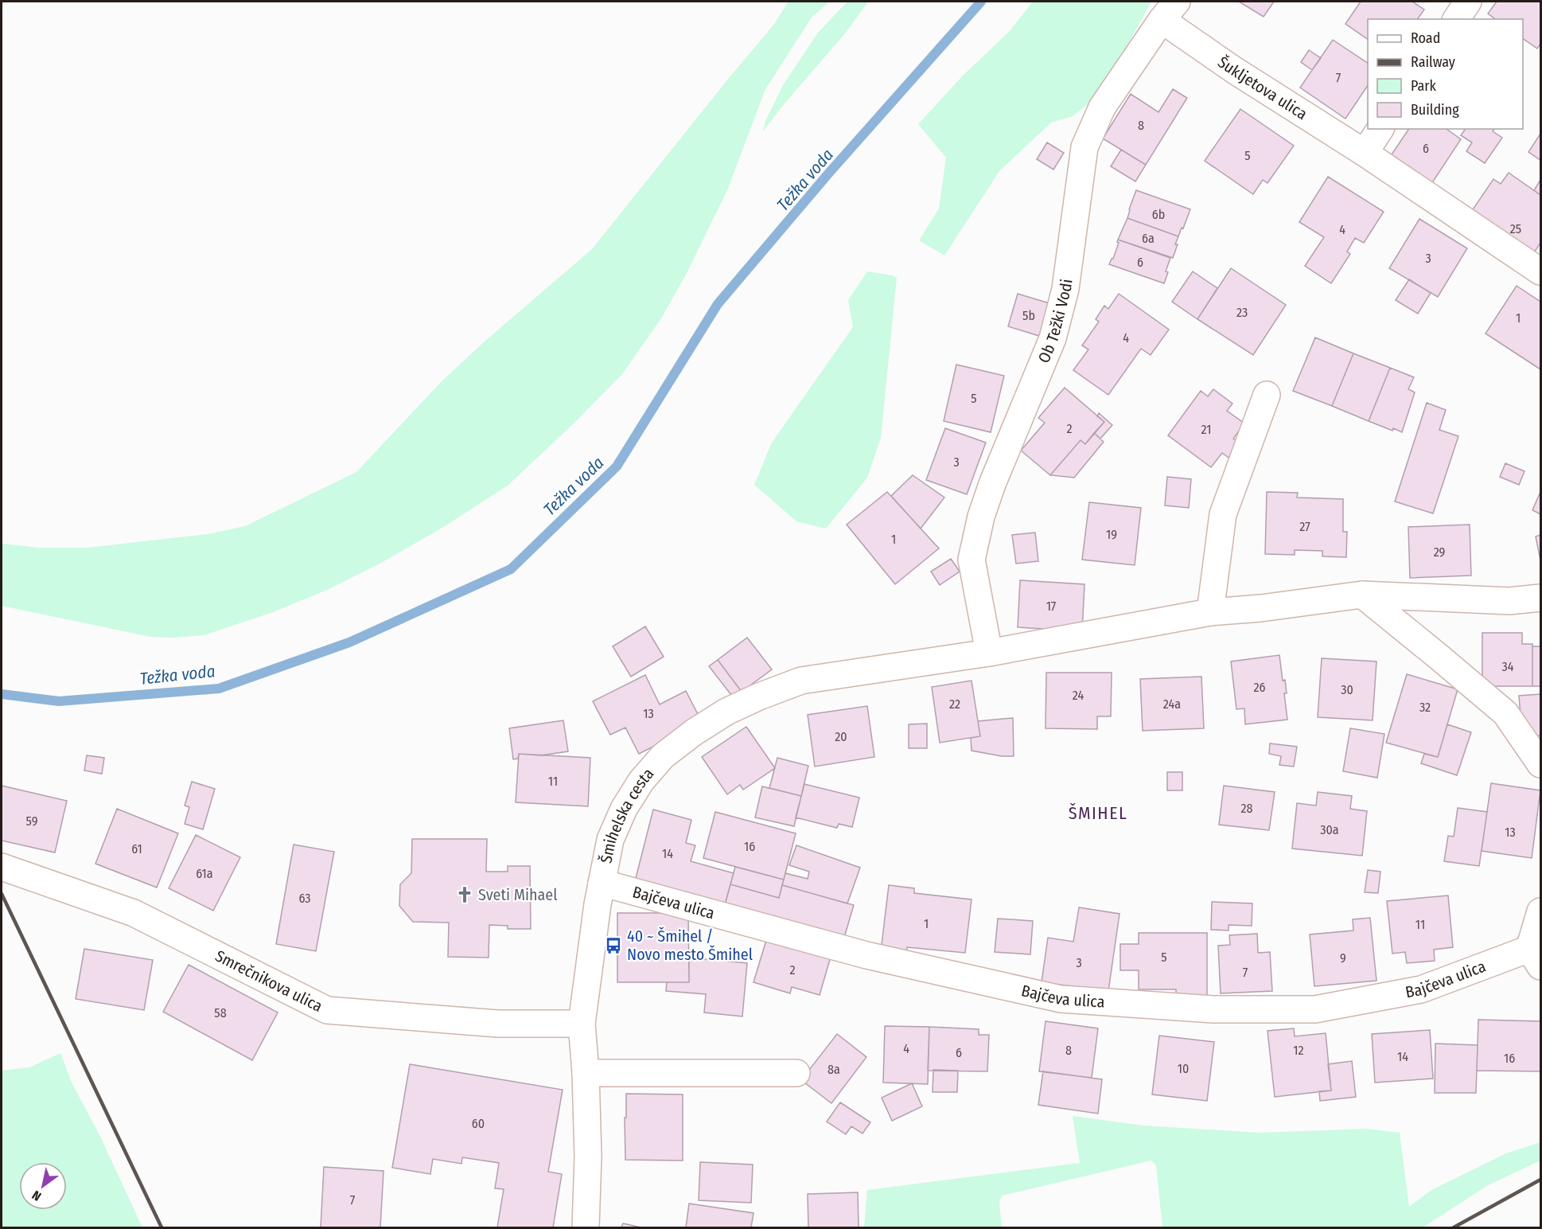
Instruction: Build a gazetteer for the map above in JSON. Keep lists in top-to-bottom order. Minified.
{"streets":{"street":["Šukljetova ulica","Ob Težki Vodi","Šmihelska cesta","Bajčeva ulica","Smrečnikova ulica"]},"crossings":[["Šukljetova ulica","Ob Težki Vodi"],["Ob Težki Vodi","Šmihelska cesta"],["Šmihelska cesta","Bajčeva ulica"],["Šmihelska cesta","Smrečnikova ulica"]],"districts":["ŠMIHEL"],"water":["Težka voda"],"places":{"church":["Sveti Mihael"],"bus stop":["40 ~ Šmihel / Novo mesto Šmihel"]},"house_numbers":["7","8","6","5","6b","25","4","6a","3","6","23","5b","1","4","5","2","21","3","27","19","1","29","17","34","26","30","24","22","24a","32","13","20","11","28","59","30a","13","16","61","14","61a","63","1","11","5","9","3","2","7","58","4","8","12","6","14","16","10","8a","60","7"],"legend":["Road","Railway","Park","Building"],"north":"bottom left"}
